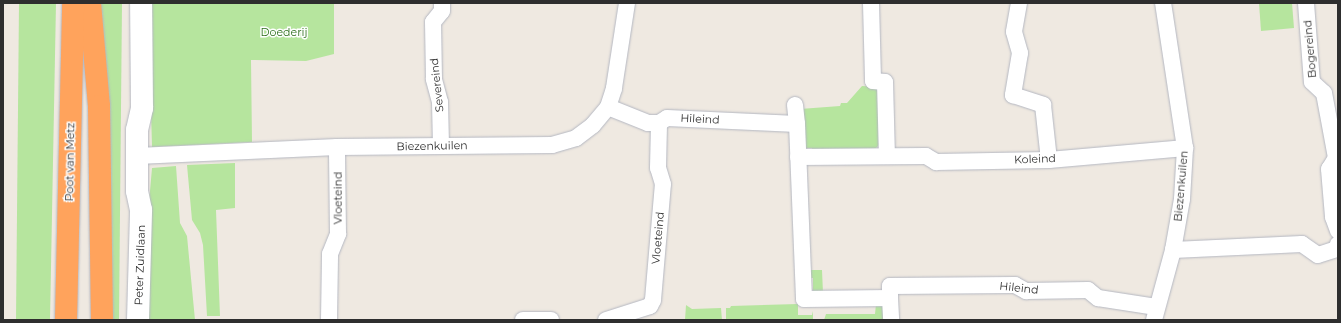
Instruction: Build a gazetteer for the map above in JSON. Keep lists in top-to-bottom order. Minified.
{"streets":{"highway":["Poot van Metz"],"street":["Bogereind","Severeind","Hileind","Biezenkuilen","Koleind","Vloeteind","Peter Zuidlaan"]},"crossings":[["Severeind","Biezenkuilen"],["Hileind","Biezenkuilen"],["Hileind","Vloeteind"],["Biezenkuilen","Koleind"],["Biezenkuilen","Vloeteind"],["Biezenkuilen","Peter Zuidlaan"]],"parks":["Doederij"]}
